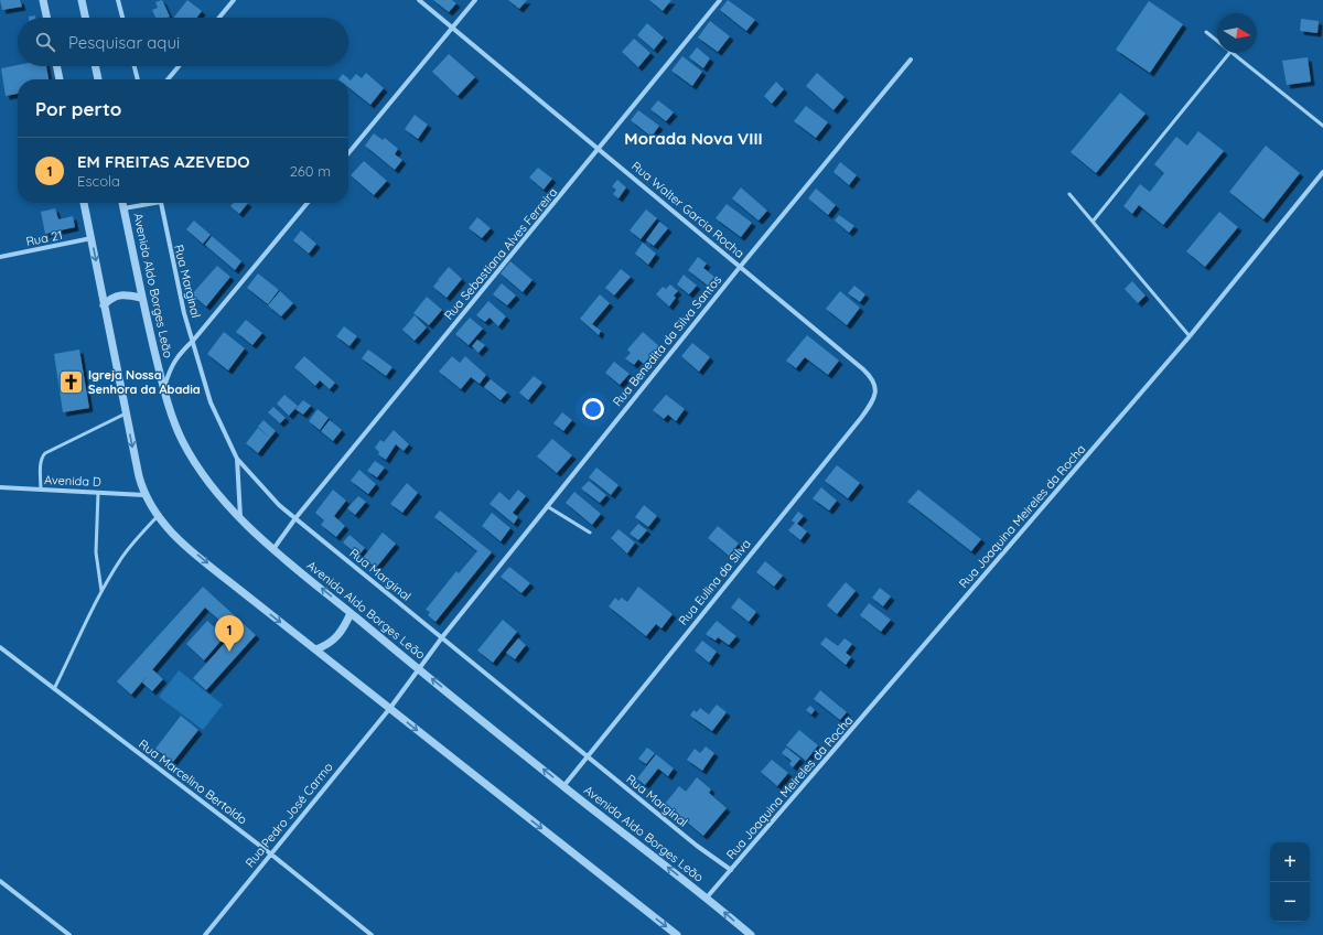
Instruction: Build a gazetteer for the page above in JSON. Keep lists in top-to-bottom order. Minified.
{"streets":{"street":["Rua Walter Garcia Rocha","Rua 21","Rua Sebastiana Alves Ferreira","Rua Marginal","Avenida Aldo Borges Leão","Rua Benedita da Silva Santos","Avenida D","Rua Joaquina Meireles da Rocha","Rua Eulina da Silva","Rua Marcelino Bertoldo","Rua Pedro José Carmo"]},"crossings":[["Rua Walter Garcia Rocha","Rua Sebastiana Alves Ferreira"],["Rua Walter Garcia Rocha","Rua Benedita da Silva Santos"],["Rua Walter Garcia Rocha","Rua Eulina da Silva"],["Rua Sebastiana Alves Ferreira","Rua Marginal"],["Rua Sebastiana Alves Ferreira","Avenida Aldo Borges Leão"],["Rua Marginal","Rua Benedita da Silva Santos"],["Rua Marginal","Rua Joaquina Meireles da Rocha"],["Rua Marginal","Rua Eulina da Silva"],["Avenida Aldo Borges Leão","Rua Benedita da Silva Santos"],["Avenida Aldo Borges Leão","Rua Joaquina Meireles da Rocha"],["Avenida Aldo Borges Leão","Rua Eulina da Silva"],["Avenida Aldo Borges Leão","Rua Pedro José Carmo"],["Rua Benedita da Silva Santos","Rua Pedro José Carmo"],["Rua Marcelino Bertoldo","Rua Pedro José Carmo"]],"districts":["Morada Nova VIII"],"places":{"church":["Igreja Nossa Senhora da Abadia"]},"north":"right","page":{"search":"Pesquisar aqui","heading":"Por perto","list":[{"mark":"1","name":"EM FREITAS AZEVEDO","note":"Escola","value":"260 m"}],"pins":"1","map_buttons":["+","−"]}}
